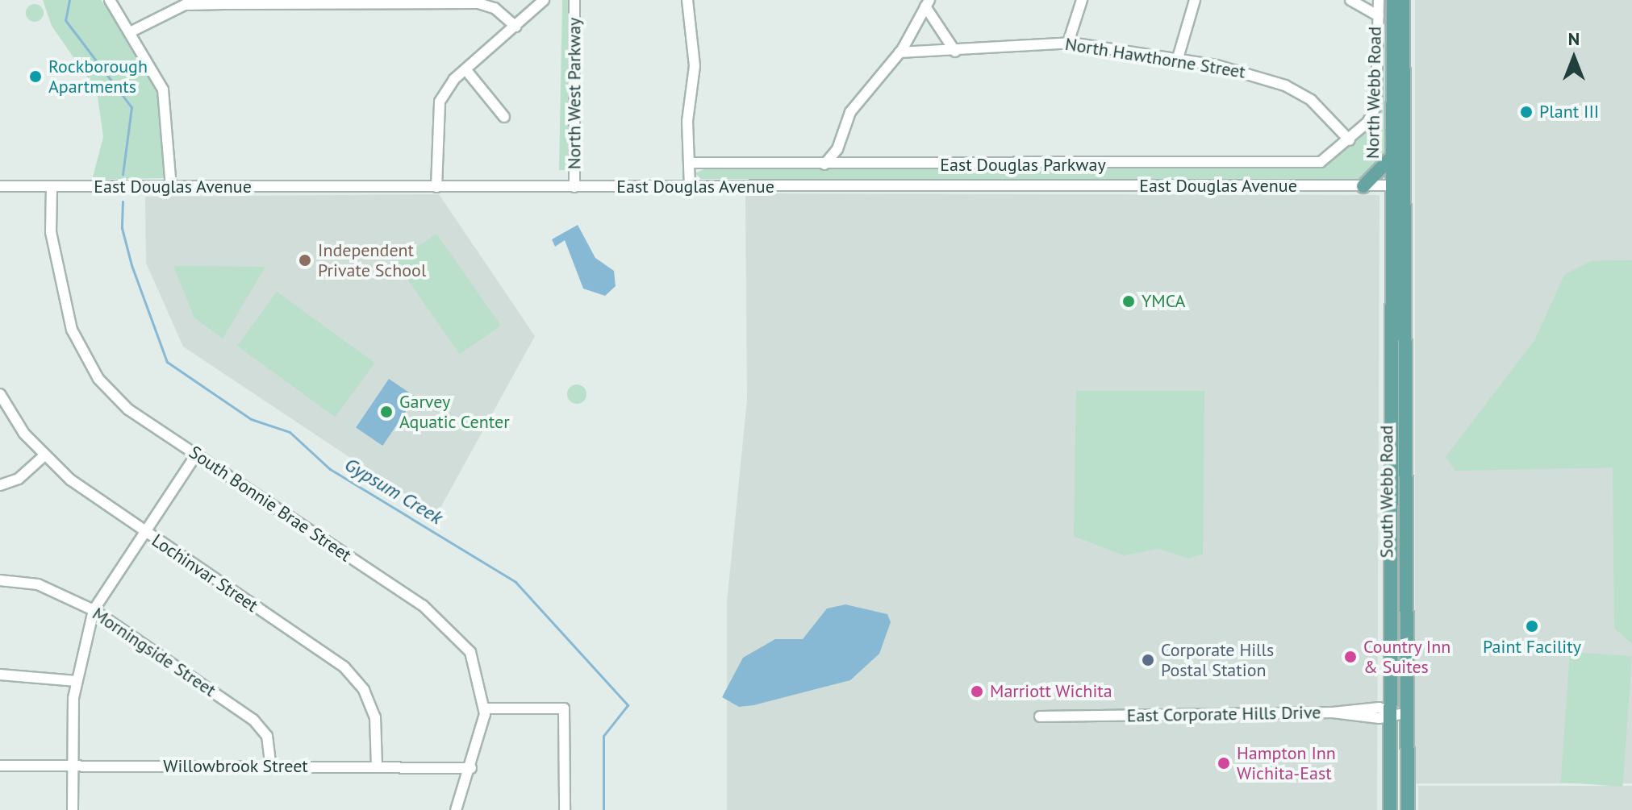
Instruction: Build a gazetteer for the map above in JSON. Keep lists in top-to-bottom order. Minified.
{"streets":{"main road":["North Webb Road","South Webb Road"],"street":["North Hawthorne Street","North West Parkway","East Douglas Parkway","East Douglas Avenue","South Bonnie Brae Street","Lochinvar Street","Morningside Street","East Corporate Hills Drive","Willowbrook Street"]},"crossings":[["North Hawthorne Street","East Douglas Parkway"],["North Webb Road","East Douglas Avenue"],["North Webb Road","South Webb Road"],["North West Parkway","East Douglas Avenue"],["East Douglas Avenue","South Webb Road"],["East Douglas Avenue","South Bonnie Brae Street"],["South Webb Road","East Corporate Hills Drive"],["South Bonnie Brae Street","Willowbrook Street"],["Lochinvar Street","Willowbrook Street"],["Morningside Street","Willowbrook Street"]],"water":["Gypsum Creek"],"places":["Rockborough Apartments","Plant III","Independent Private School","YMCA","Garvey Aquatic Center","Paint Facility","Country Inn & Suites","Corporate Hills Postal Station","Marriott Wichita","Hampton Inn Wichita-East"],"north":"top"}
